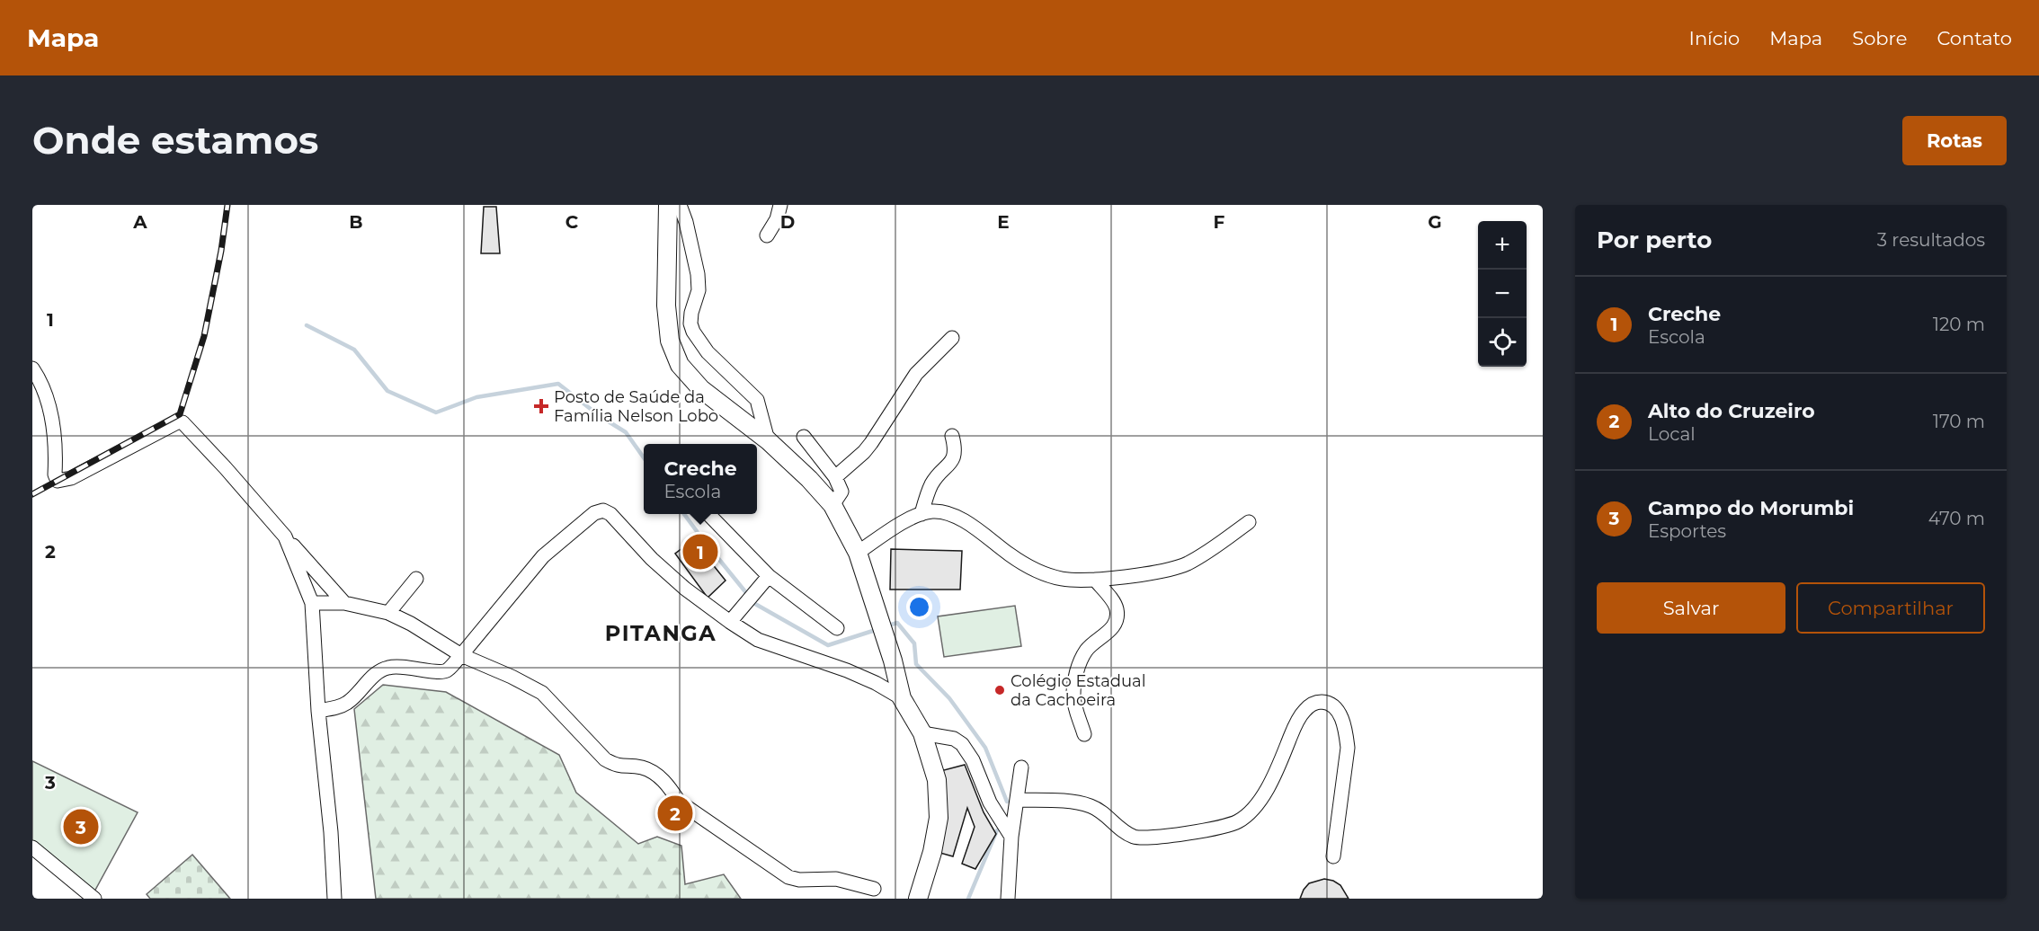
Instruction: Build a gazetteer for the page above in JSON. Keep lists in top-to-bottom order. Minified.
{"districts":["PITANGA"],"places":{"health":["Posto de Saúde da Família Nelson Lobo"],"other":["Colégio Estadual da Cachoeira"]},"page":{"header":"Mapa","nav":["Início","Mapa","Sobre","Contato"],"buttons":["Rotas",["Salvar","Compartilhar"]],"title":"Onde estamos","heading":["Por perto","3 resultados"],"map_buttons":["+","−"],"list":[{"mark":"1","name":"Creche","note":"Escola","value":"120 m"},{"mark":"2","name":"Alto do Cruzeiro","note":"Local","value":"170 m"},{"mark":"3","name":"Campo do Morumbi","note":"Esportes","value":"470 m"}],"popup":["Creche","Escola"],"pins":["1","2","3"]},"grid":{"columns":["A","B","C","D","E","F","G"],"rows":["1","2","3"]}}
